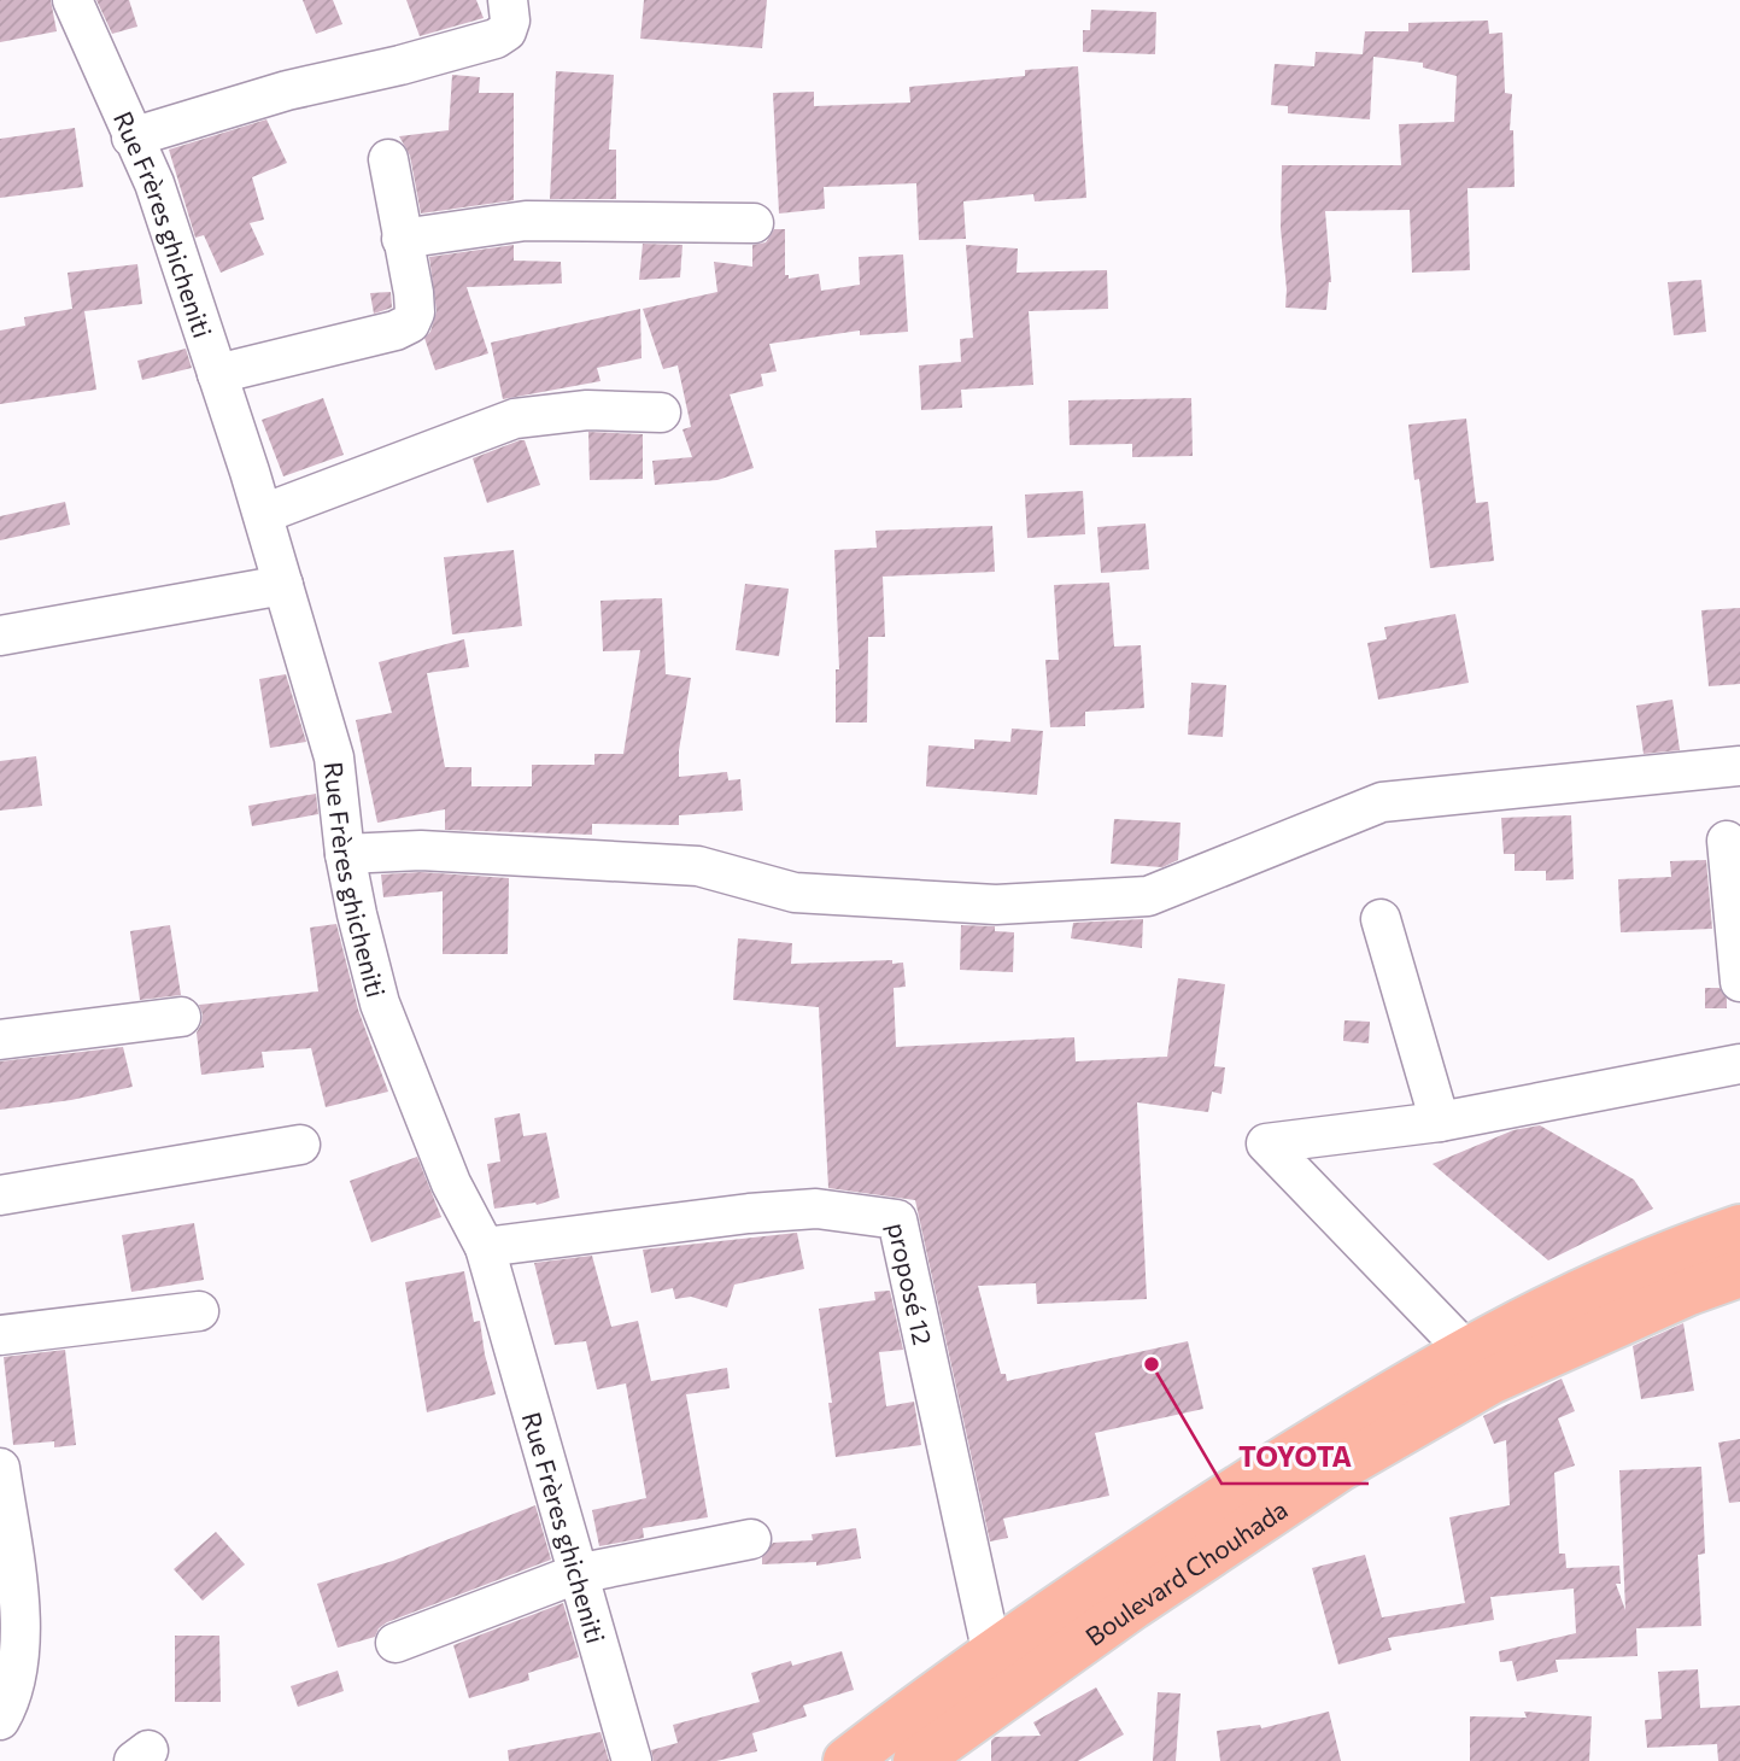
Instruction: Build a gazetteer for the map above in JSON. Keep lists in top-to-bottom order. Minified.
{"streets":{"highway":["Boulevard Chouhada"],"street":["Rue Frères ghicheniti","proposé 12"]},"crossings":[["Rue Frères ghicheniti","proposé 12"]],"places":["TOYOTA"]}
